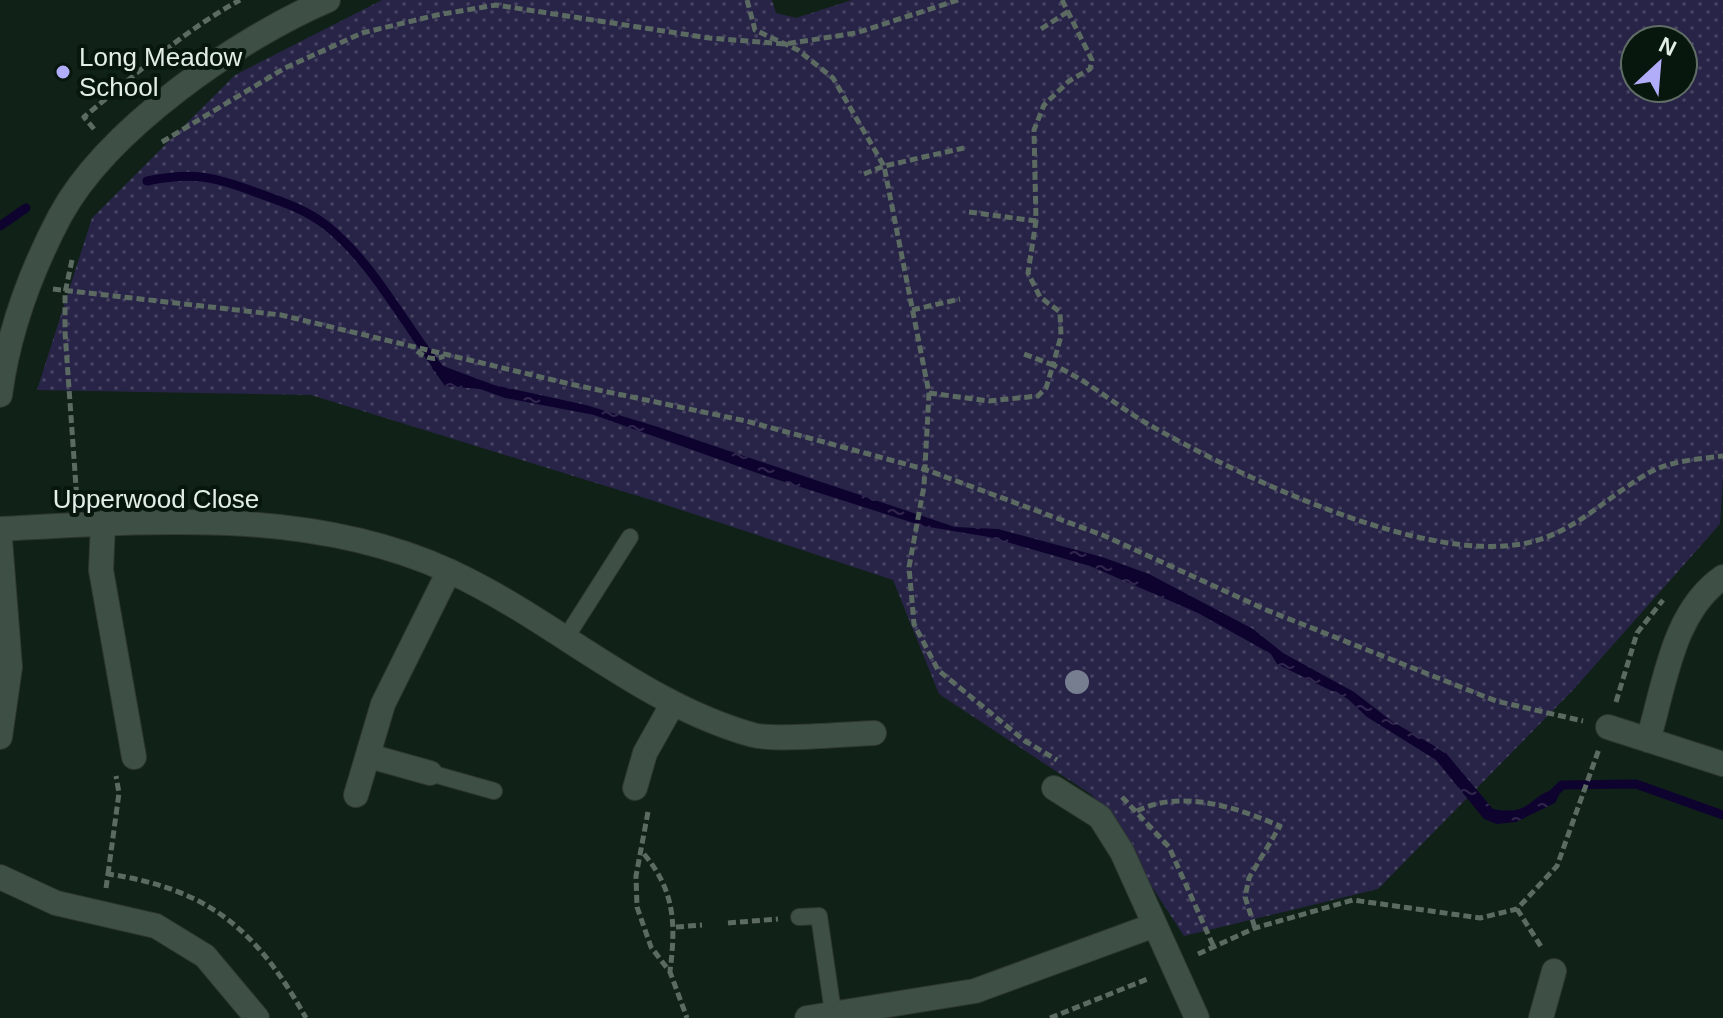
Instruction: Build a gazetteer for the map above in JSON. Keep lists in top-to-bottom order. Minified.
{"streets":{"street":["Upperwood Close"]},"places":["Long Meadow School"],"north":"top right"}
